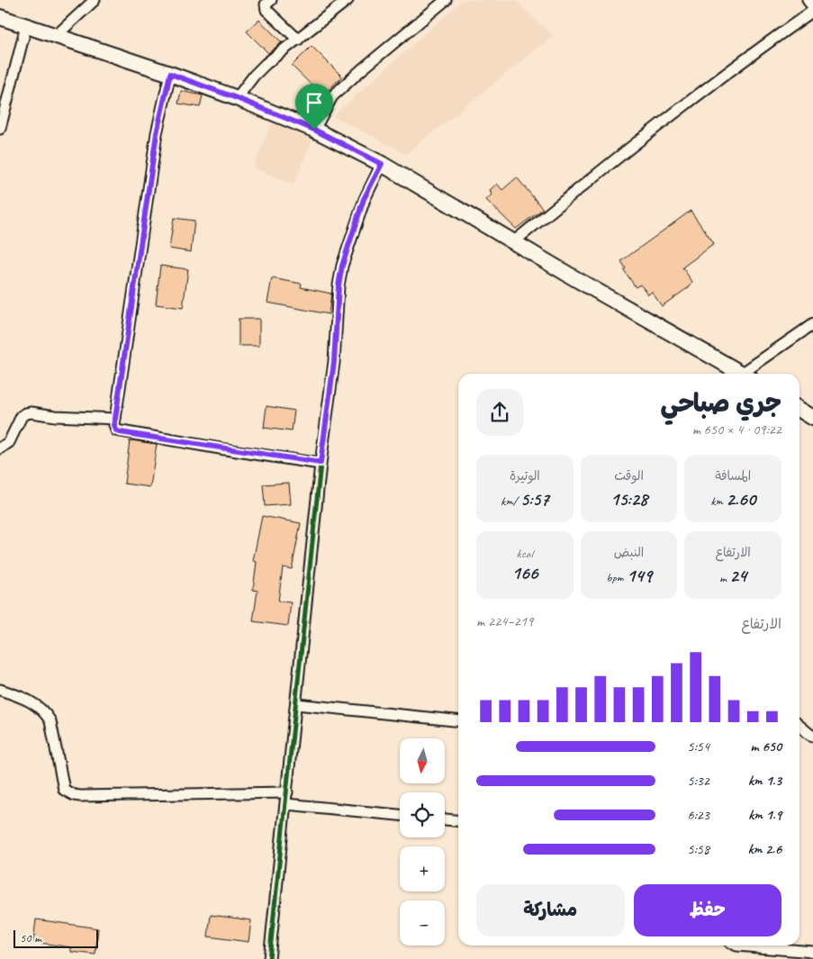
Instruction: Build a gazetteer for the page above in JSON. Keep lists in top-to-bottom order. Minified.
{"scale_bar":"50 m","north":"bottom","page":{"heading":["جري صباحي","09:22 · 4 × 650 m"],"stats":[["المسافة","2.60 km"],["الوقت","15:28"],["الوتيرة","5:57 /km"],["الارتفاع","24 m"],["النبض","149 bpm"],["kcal","166"]],"chart":["الارتفاع","219–224 m"],"list":[{"name":"650 m","note":"5:54"},{"name":"1.3 km","note":"5:32"},{"name":"1.9 km","note":"6:23"},{"name":"2.6 km","note":"5:58"}],"map_buttons":["+","−"],"buttons":["حفظ","مشاركة"],"scale":"50 m"}}
